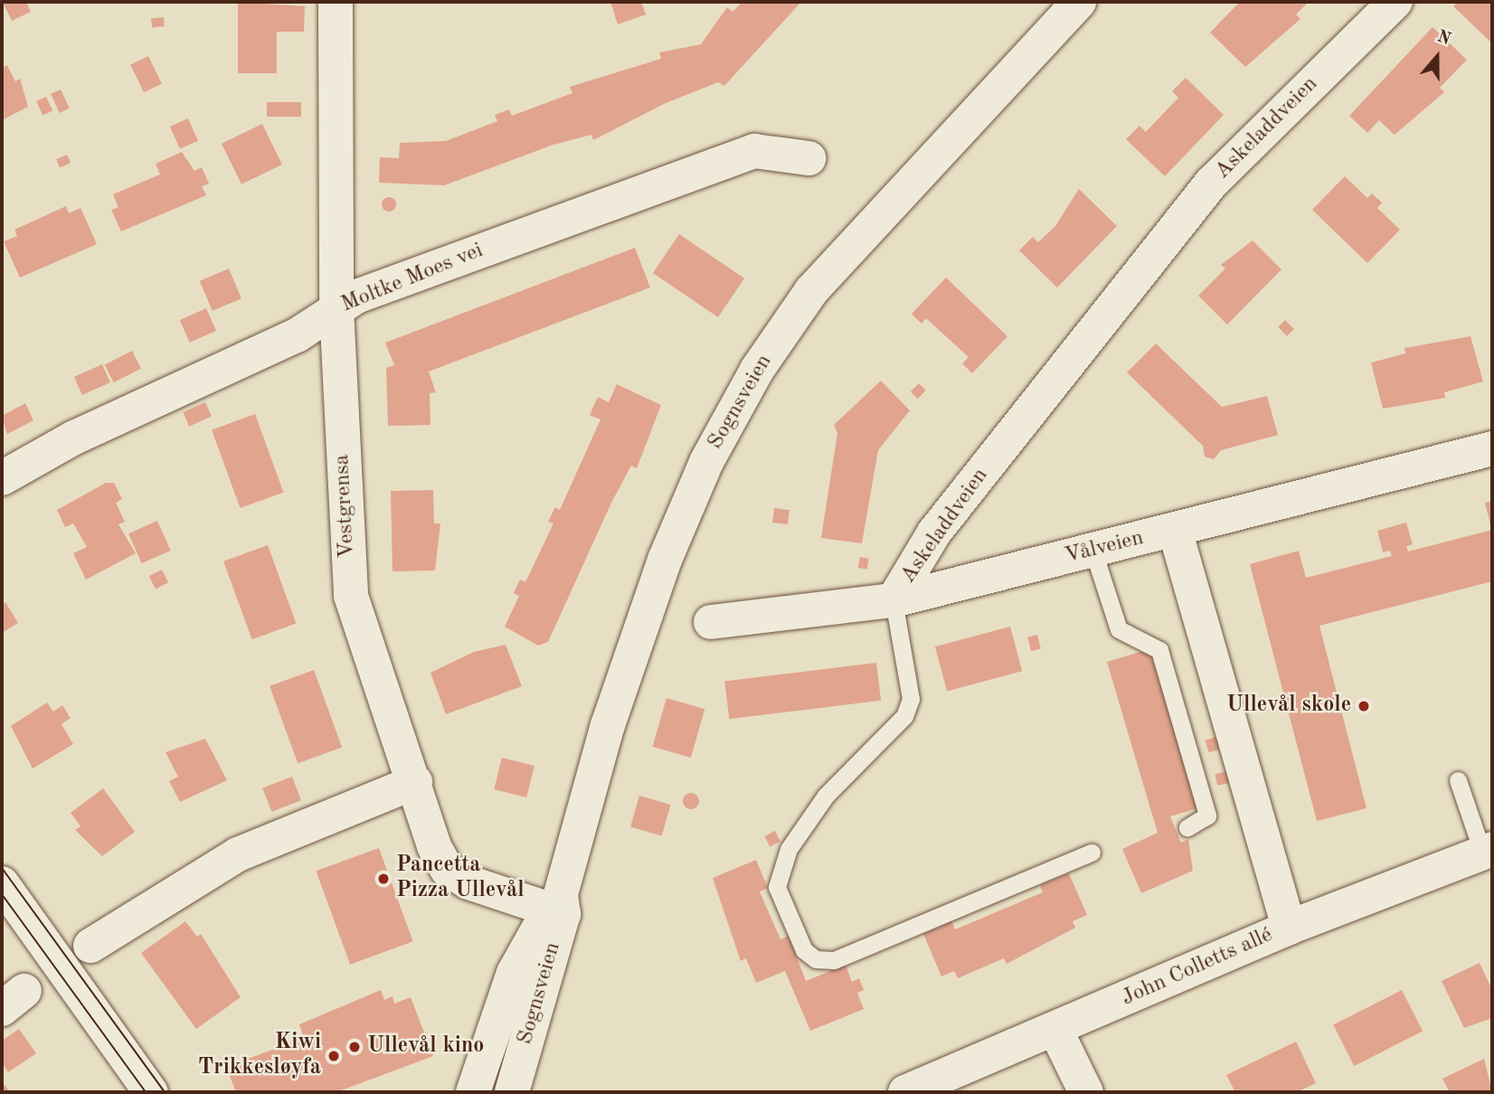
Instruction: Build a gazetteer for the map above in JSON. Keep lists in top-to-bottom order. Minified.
{"streets":{"street":["Askeladdveien","Moltke Moes vei","Sognsveien","Vestgrensa","Vålveien","John Colletts allé"]},"crossings":[["Askeladdveien","Vålveien"],["Moltke Moes vei","Vestgrensa"],["Sognsveien","Vestgrensa"]],"places":["Ullevål skole","Pancetta Pizza Ullevål","Ullevål kino","Kiwi Trikkesløyfa"],"north":"top"}
